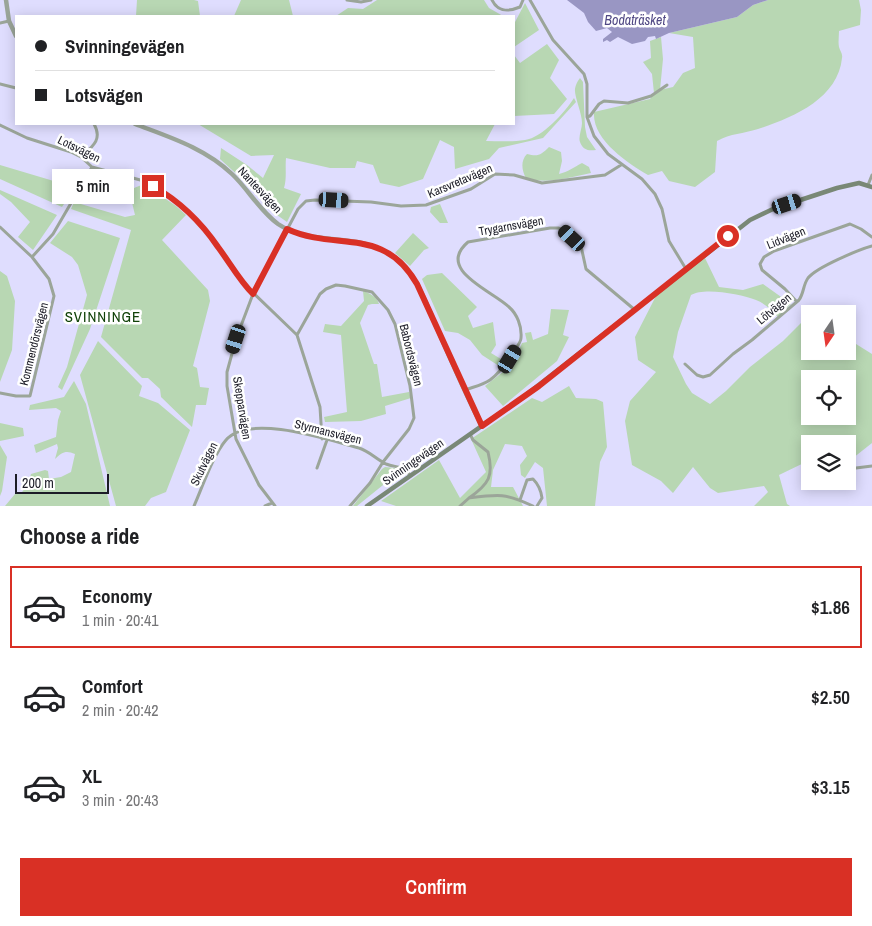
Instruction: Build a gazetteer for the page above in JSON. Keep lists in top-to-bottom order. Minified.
{"streets":{"main road":["Svinningevägen"],"street":["Lotsvägen","Karsvretavägen","Nantesvägen","Trygarnsvägen","Lidvägen","Lötvägen","Kommendörsvägen","Babordsvägen","Skepparvägen","Styrmansvägen","Skutvägen"]},"crossings":[["Lotsvägen","Babordsvägen"],["Lotsvägen","Skepparvägen"],["Karsvretavägen","Nantesvägen"],["Karsvretavägen","Skepparvägen"],["Nantesvägen","Trygarnsvägen"],["Nantesvägen","Skepparvägen"],["Nantesvägen","Svinningevägen"],["Trygarnsvägen","Svinningevägen"],["Lidvägen","Lötvägen"],["Babordsvägen","Styrmansvägen"],["Skepparvägen","Styrmansvägen"],["Skepparvägen","Skutvägen"],["Styrmansvägen","Svinningevägen"],["Styrmansvägen","Skutvägen"]],"districts":["SVINNINGE"],"water":["Bodaträsket"],"scale_bar":"200 m","north":"bottom","page":{"banner":["Svinningevägen","Lotsvägen"],"bubble":"5 min","scale":"200 m","heading":"Choose a ride","list":[{"name":"Economy","note":"1 min · 20:41","value":"$1.86"},{"name":"Comfort","note":"2 min · 20:42","value":"$2.50"},{"name":"XL","note":"3 min · 20:43","value":"$3.15"}],"buttons":"Confirm"}}
